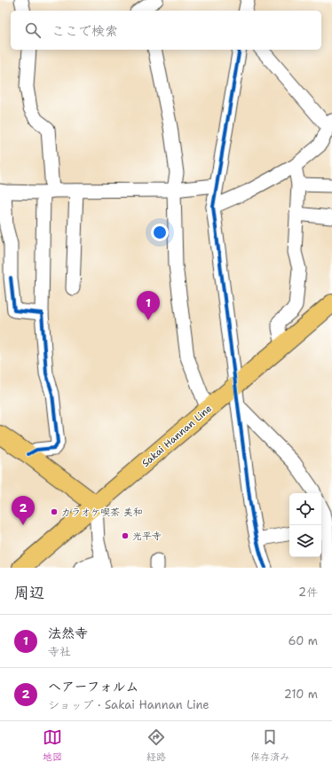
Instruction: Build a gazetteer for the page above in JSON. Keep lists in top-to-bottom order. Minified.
{"streets":{"main road":["Sakai Hannan Line"]},"places":["カラオケ喫茶 美和","光平寺"],"page":{"search":"ここで検索","pins":["1","2"],"heading":["周辺","2件"],"list":[{"mark":"1","name":"法然寺","note":"寺社","value":"60 m"},{"mark":"2","name":"ヘアーフォルム","note":"ショップ · Sakai Hannan Line","value":"210 m"}],"nav":["地図","経路","保存済み"]}}
